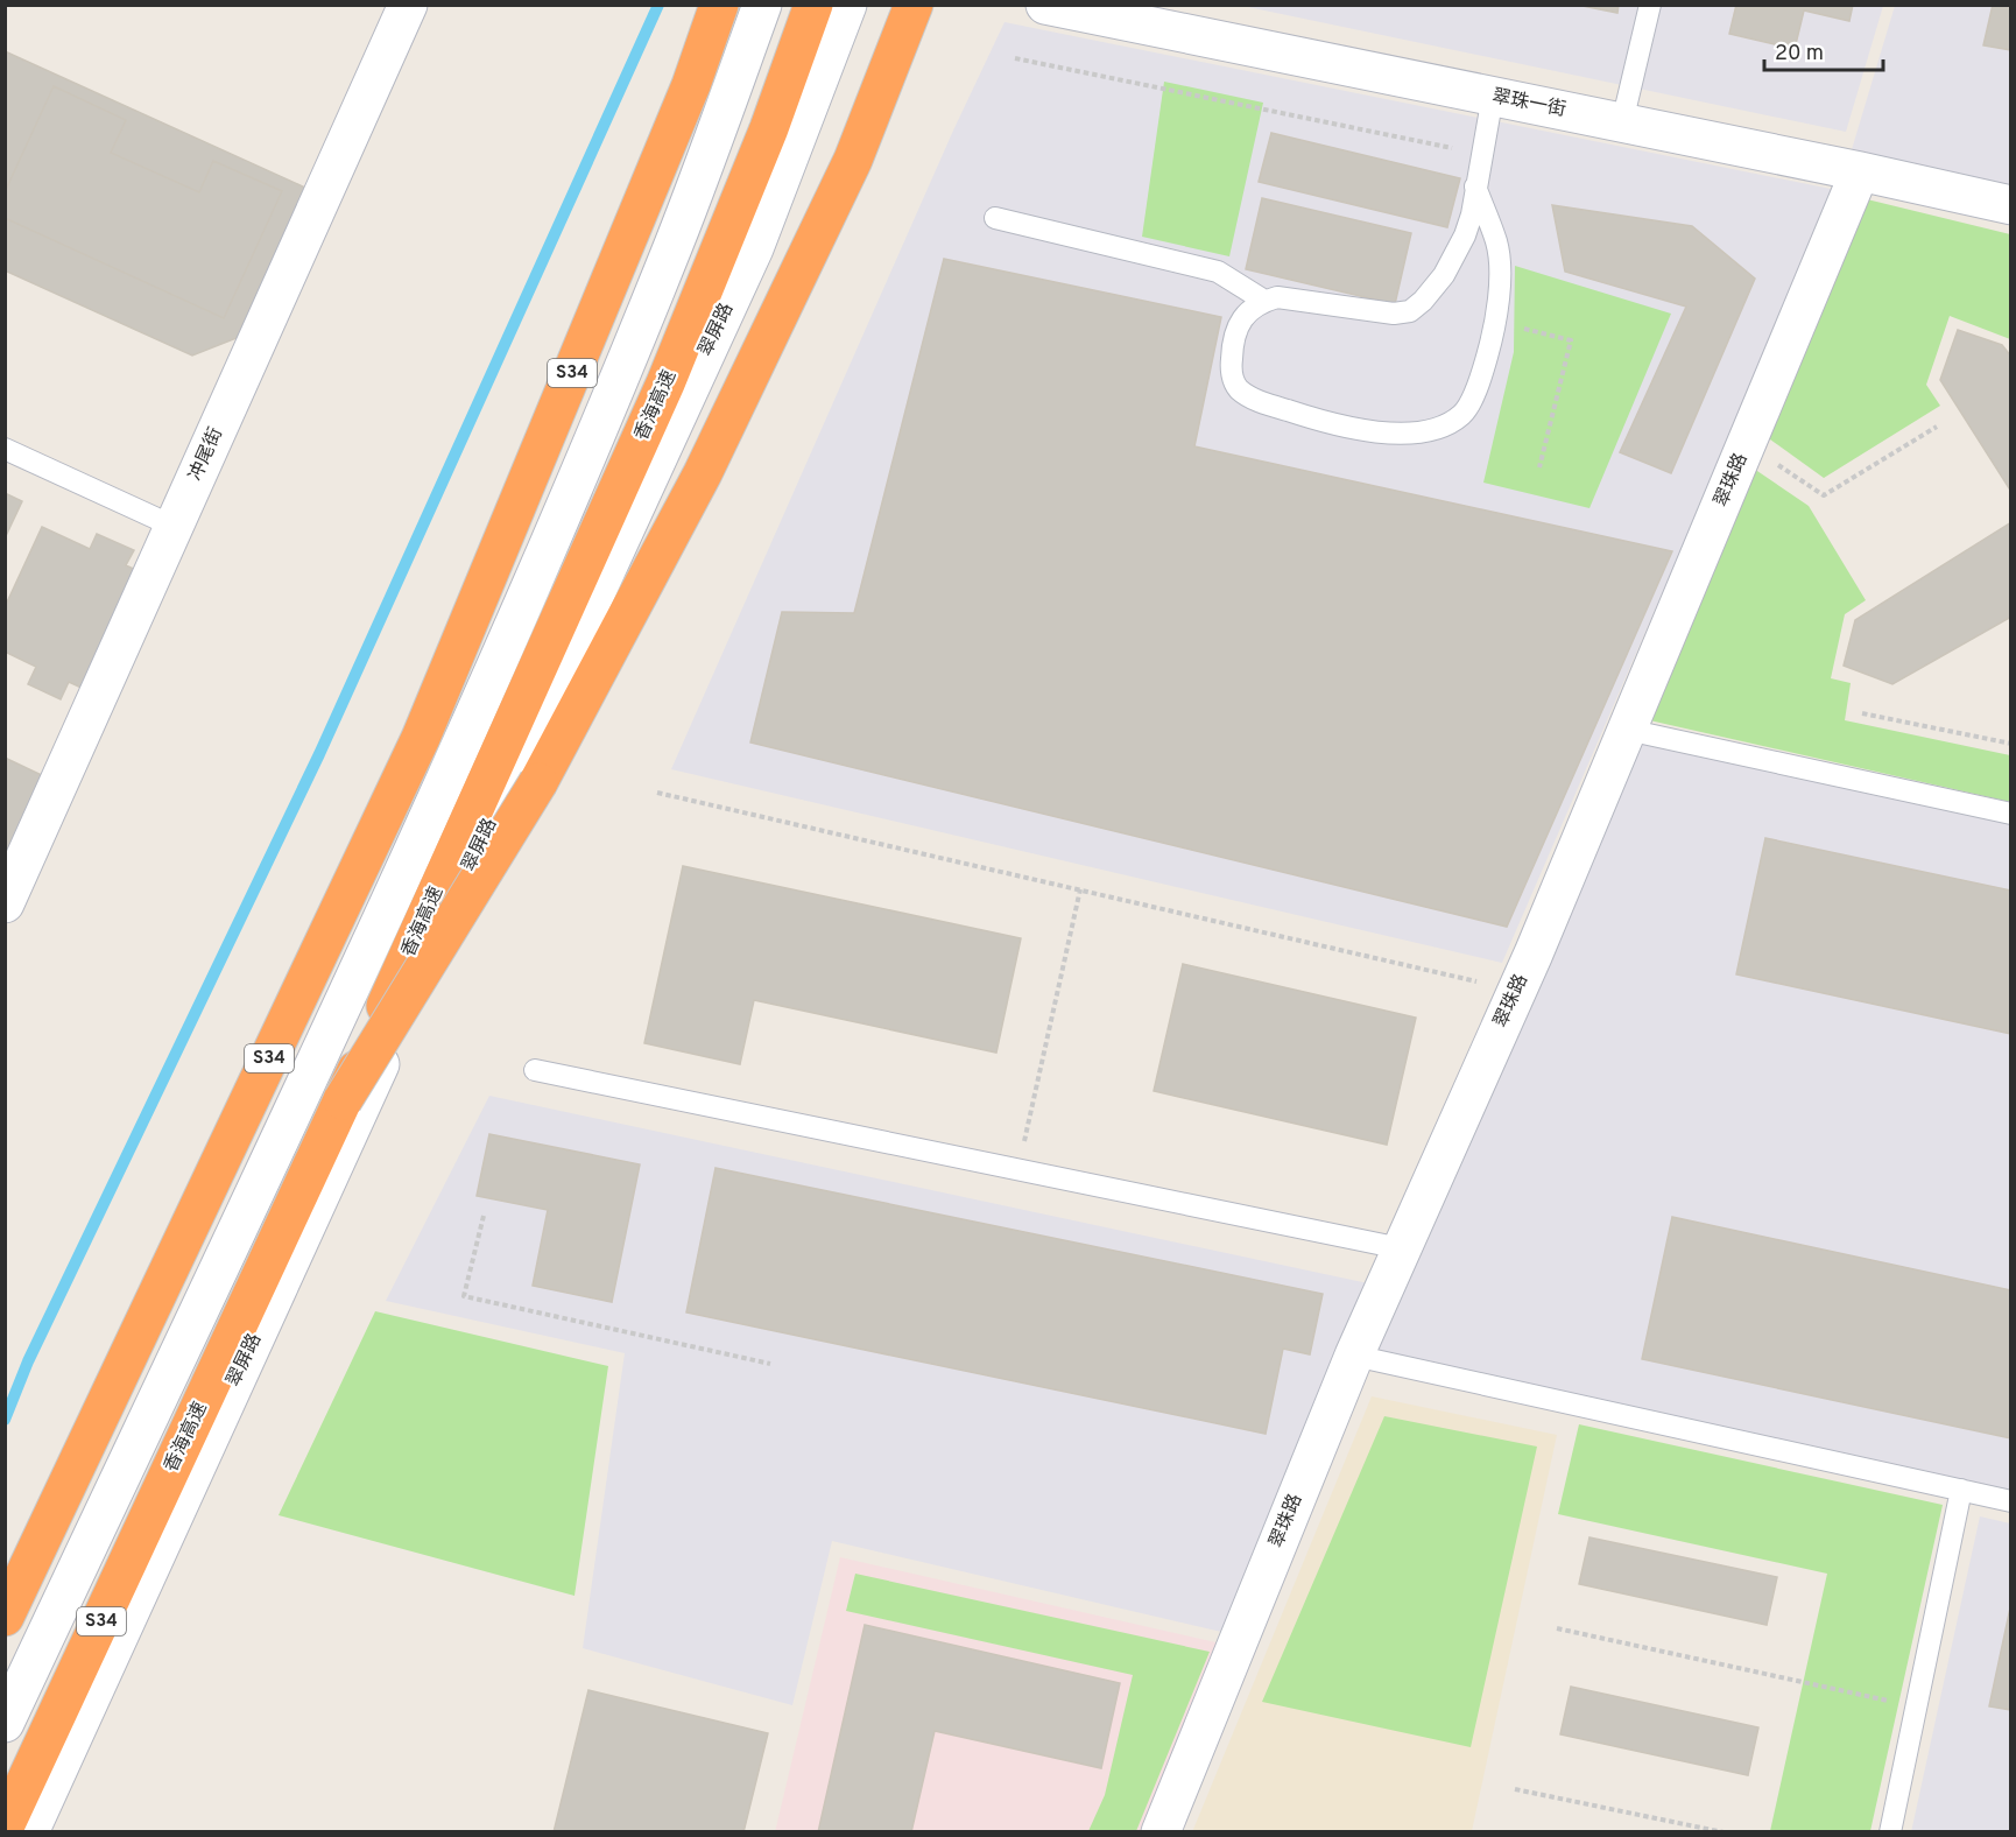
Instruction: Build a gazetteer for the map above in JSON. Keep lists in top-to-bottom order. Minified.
{"streets":{"highway":["S34","香海高速"],"main road":["翠珠一街","翠屏路","冲尾街","翠珠路"]},"crossings":[["翠珠一街","翠珠路"]],"scale_bar":"20 m"}
